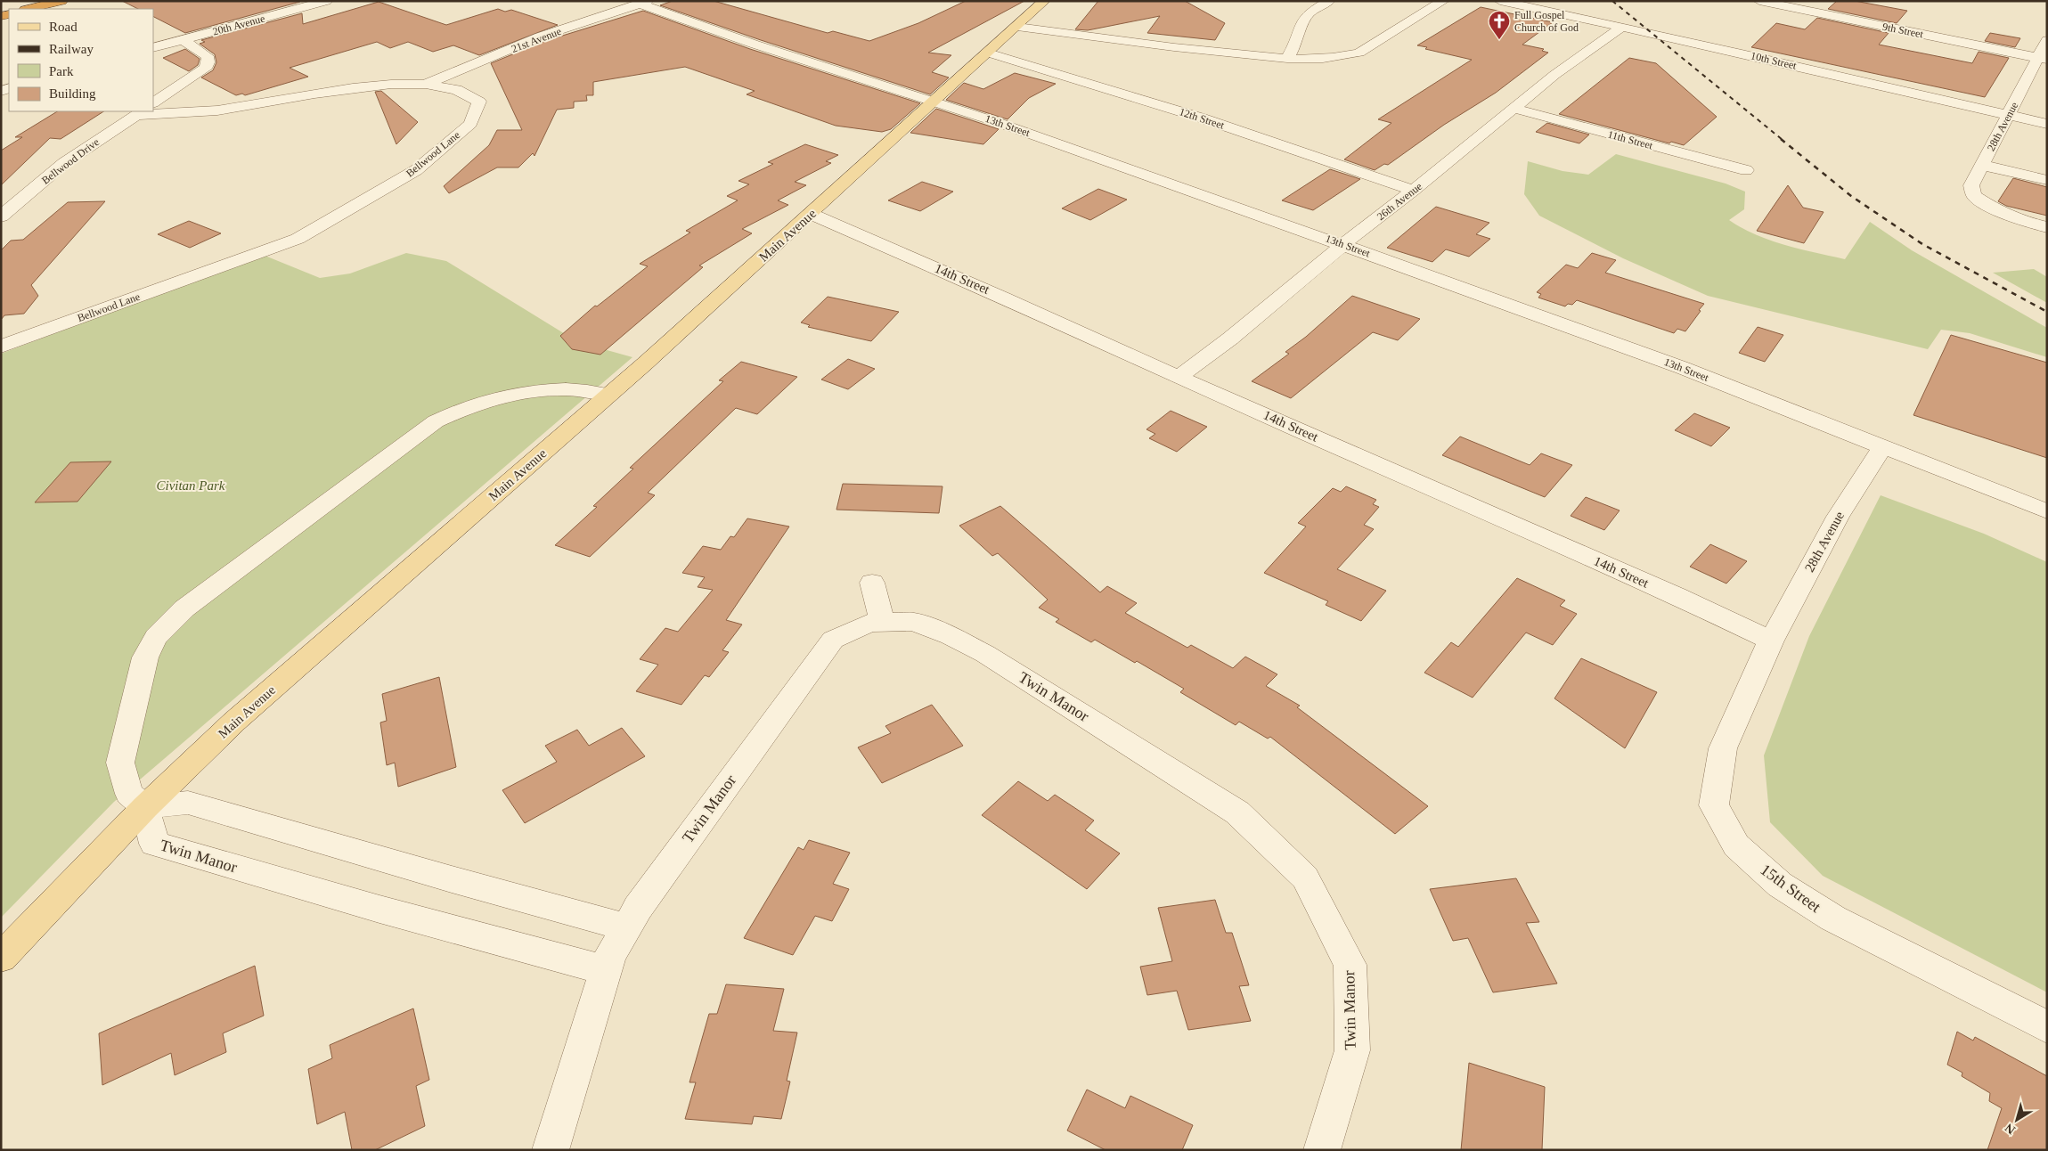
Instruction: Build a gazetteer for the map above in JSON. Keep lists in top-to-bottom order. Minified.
{"streets":{"main road":["Main Avenue"],"street":["20th Avenue","9th Street","21st Avenue","10th Street","12th Street","13th Street","28th Avenue","11th Street","Bellwood Lane","Bellwood Drive","26th Avenue","14th Street","Twin Manor","15th Street"]},"crossings":[["9th Street","28th Avenue"],["21st Avenue","13th Street"],["21st Avenue","Bellwood Lane"],["10th Street","28th Avenue"],["10th Street","26th Avenue"],["12th Street","26th Avenue"],["12th Street","Main Avenue"],["13th Street","28th Avenue"],["13th Street","26th Avenue"],["13th Street","Main Avenue"],["28th Avenue","14th Street"],["28th Avenue","15th Street"],["11th Street","26th Avenue"],["Bellwood Lane","Bellwood Drive"],["26th Avenue","14th Street"],["Main Avenue","14th Street"],["Main Avenue","Twin Manor"],["14th Street","15th Street"]],"parks":["Civitan Park"],"places":{"church":["Full Gospel Church of God"]},"legend":["Road","Railway","Park","Building"],"north":"bottom left"}
